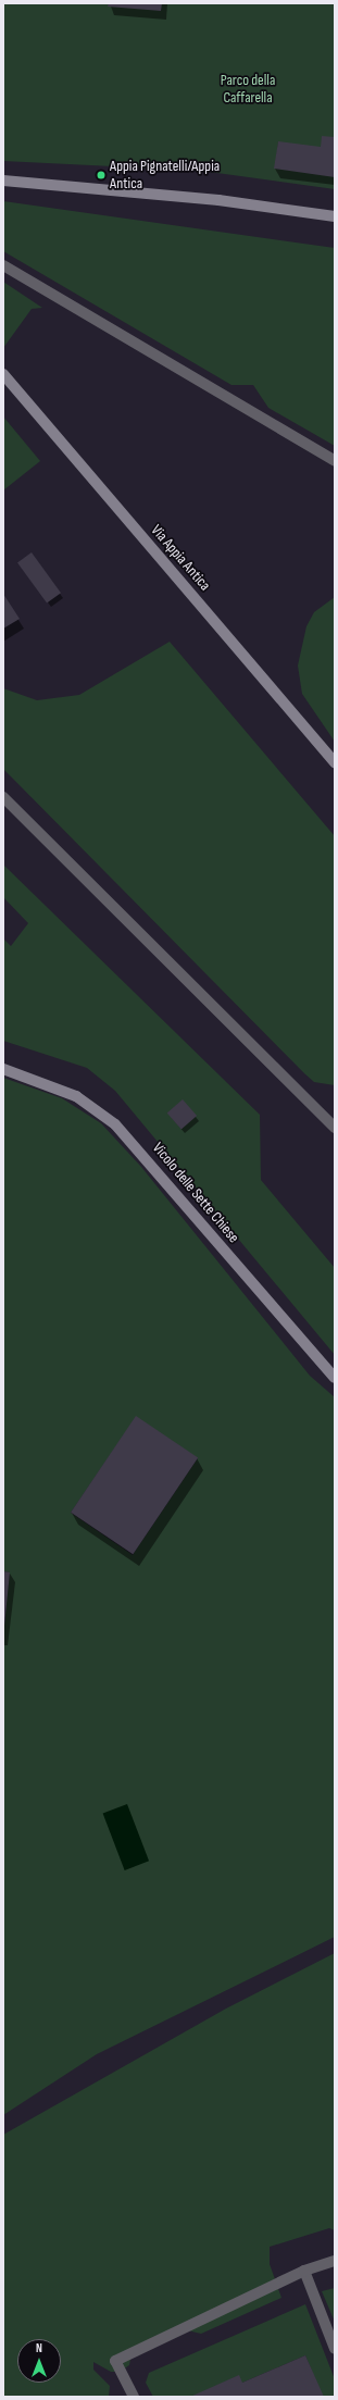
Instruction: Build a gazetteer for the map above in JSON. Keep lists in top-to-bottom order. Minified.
{"streets":{"main road":["Via Appia Antica","Vicolo delle Sette Chiese"]},"parks":["Parco della Caffarella"],"places":["Appia Pignatelli/Appia Antica"],"north":"top"}
